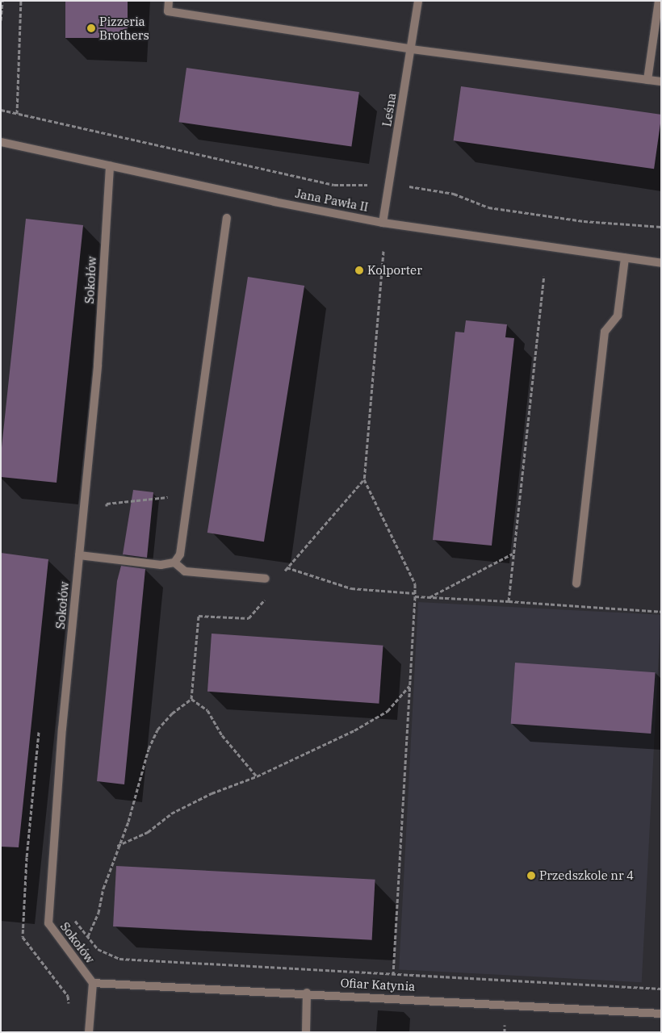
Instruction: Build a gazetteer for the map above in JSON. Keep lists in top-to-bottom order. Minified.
{"streets":{"street":["Leśna","Jana Pawła II","Sokołów","Ofiar Katynia"]},"crossings":[["Leśna","Jana Pawła II"],["Jana Pawła II","Sokołów"],["Sokołów","Ofiar Katynia"]],"places":["Pizzeria Brothers","Kolporter","Przedszkole nr 4"]}
